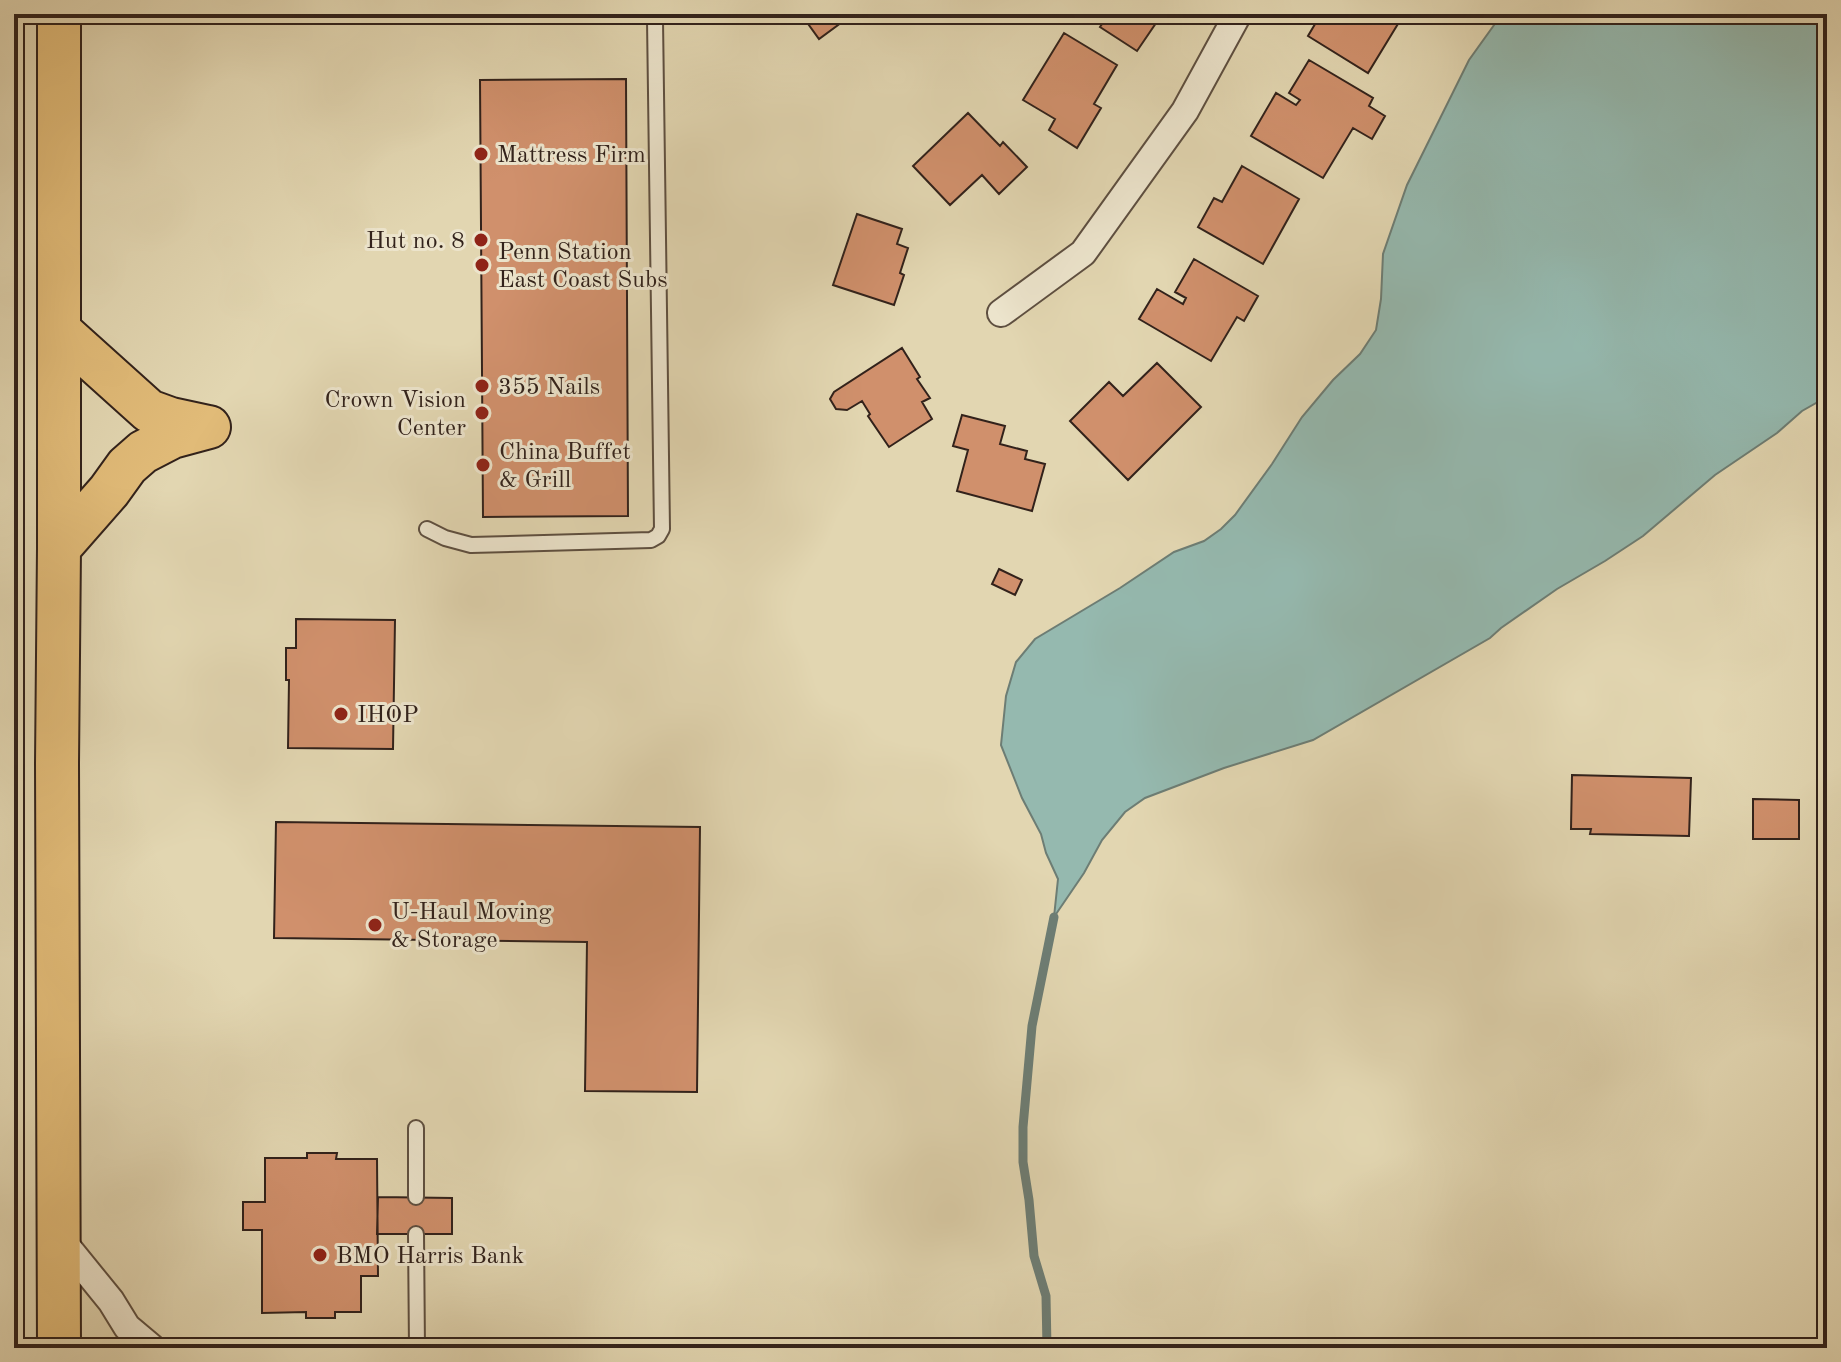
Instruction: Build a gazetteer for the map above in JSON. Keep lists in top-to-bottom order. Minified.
{"places":["Mattress Firm","Hut no. 8","Penn Station East Coast Subs","355 Nails","Crown Vision Center","China Buffet & Grill","IHOP","U-Haul Moving & Storage","BMO Harris Bank"]}
